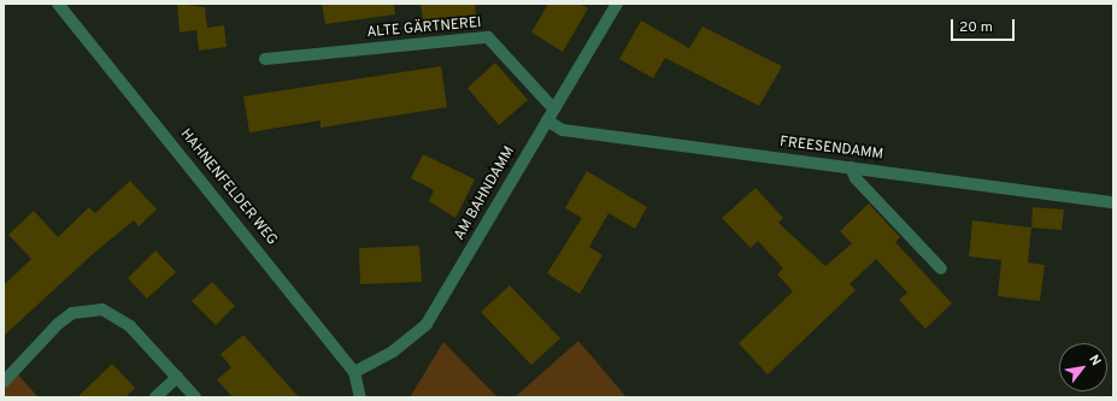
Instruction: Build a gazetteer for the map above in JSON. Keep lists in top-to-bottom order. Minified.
{"streets":{"street":["ALTE GÄRTNEREI","FREESENDAMM","HAHNENFELDER WEG","AM BAHNDAMM"]},"crossings":[["ALTE GÄRTNEREI","AM BAHNDAMM"],["FREESENDAMM","AM BAHNDAMM"],["HAHNENFELDER WEG","AM BAHNDAMM"]],"scale_bar":"20 m","north":"top right"}
